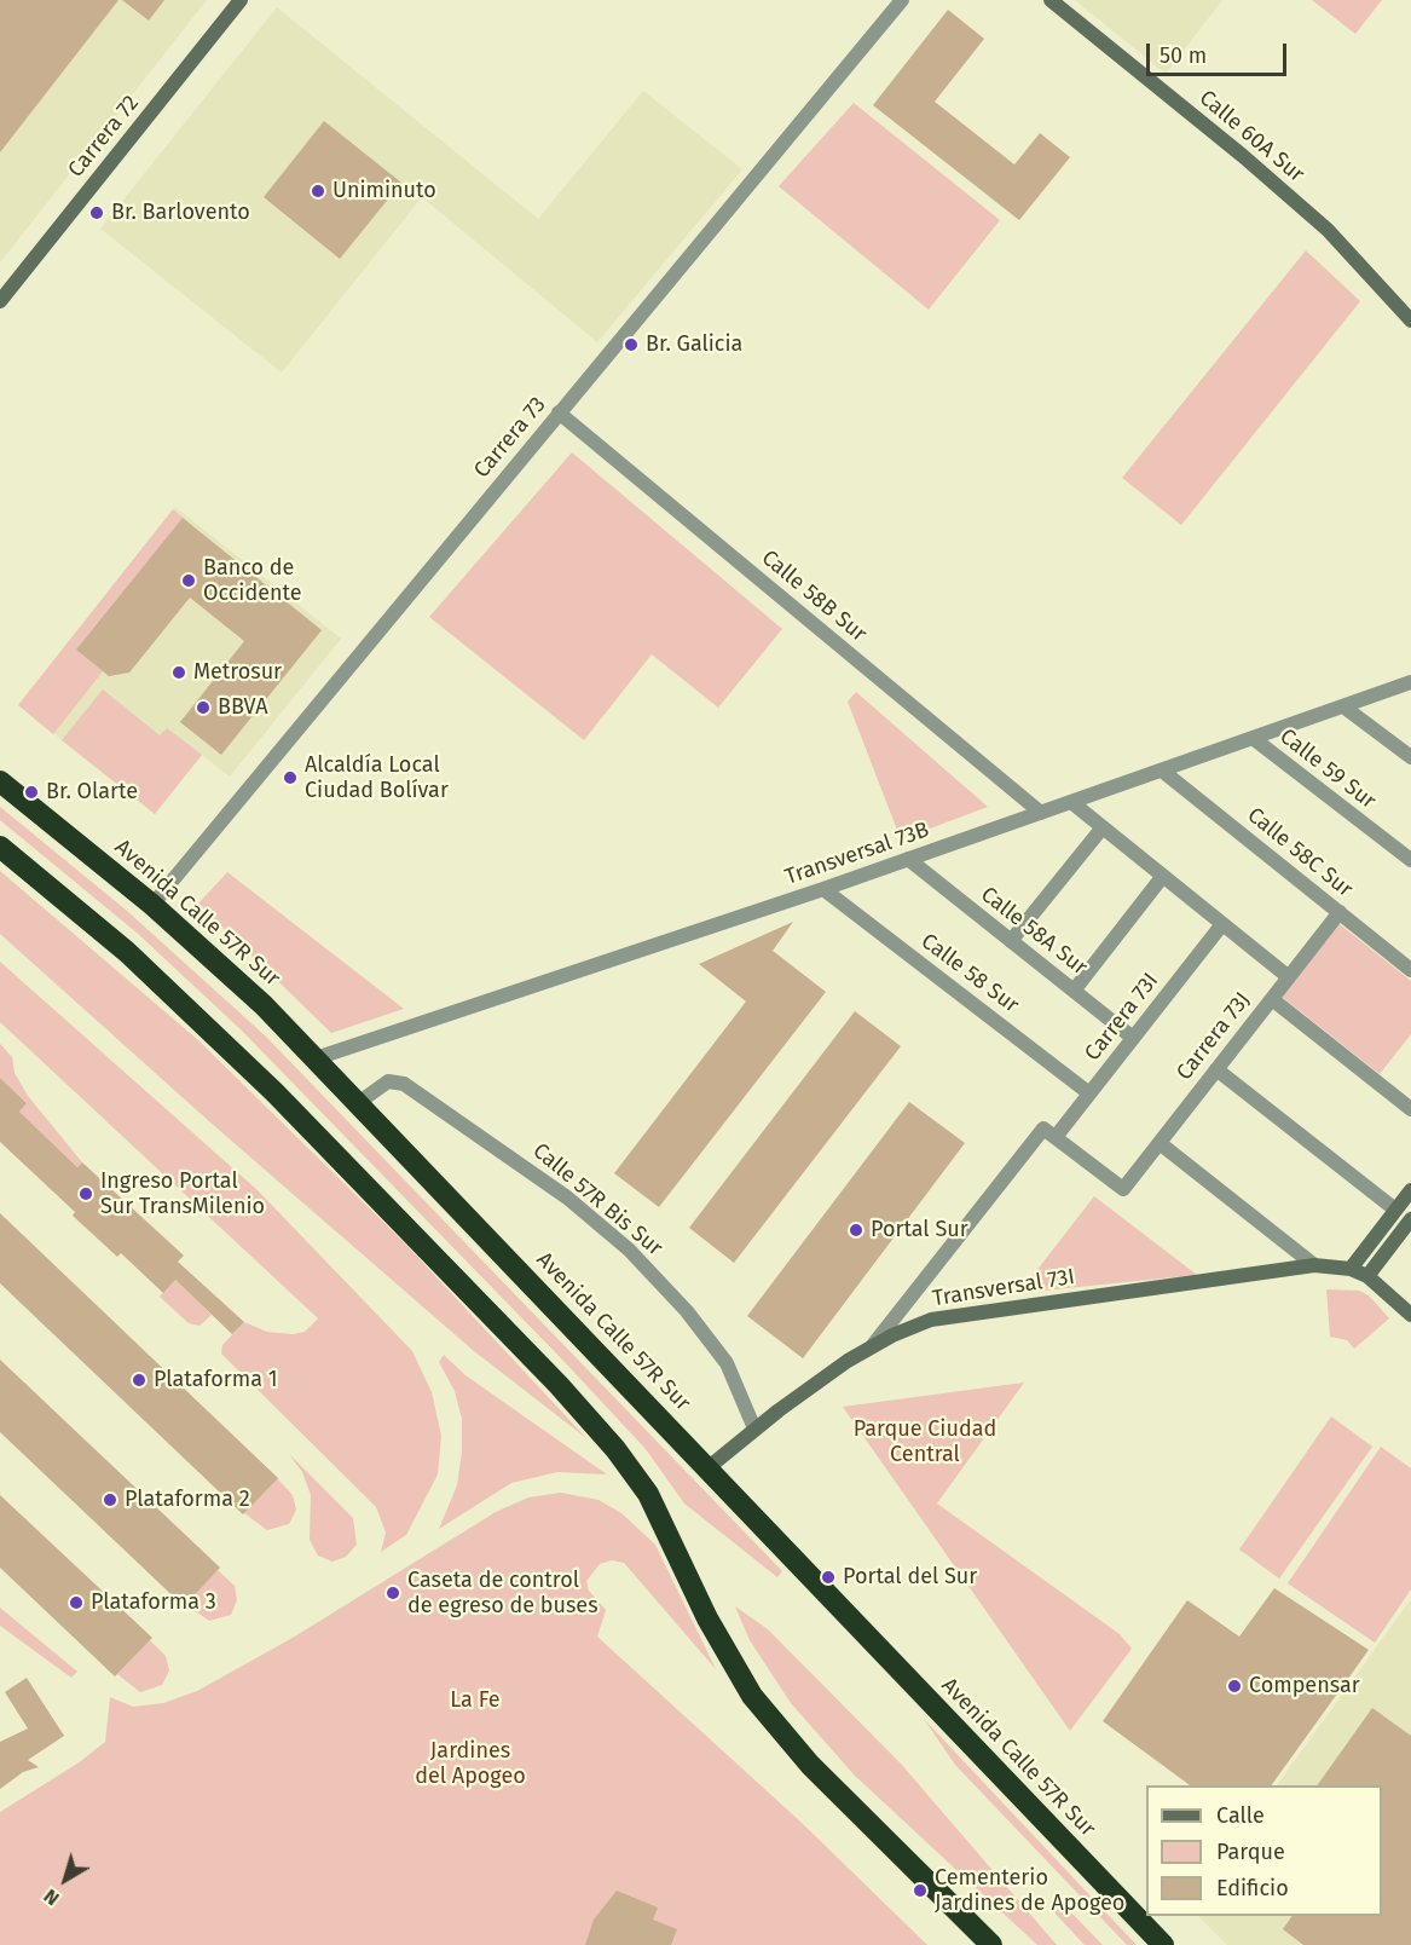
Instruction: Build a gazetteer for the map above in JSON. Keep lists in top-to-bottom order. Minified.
{"streets":{"highway":["Avenida Calle 57R Sur"],"street":["Carrera 72","Calle 60A Sur","Carrera 73","Calle 58B Sur","Calle 59 Sur","Calle 58C Sur","Transversal 73B","Calle 58A Sur","Calle 58 Sur","Carrera 73I","Carrera 73J","Calle 57R Bis Sur","Transversal 73I"]},"crossings":[["Carrera 73","Calle 58B Sur"],["Carrera 73","Avenida Calle 57R Sur"],["Calle 58B Sur","Transversal 73B"],["Calle 59 Sur","Transversal 73B"],["Calle 58C Sur","Transversal 73B"],["Calle 58C Sur","Carrera 73J"],["Transversal 73B","Avenida Calle 57R Sur"],["Transversal 73B","Calle 58A Sur"],["Transversal 73B","Calle 58 Sur"],["Avenida Calle 57R Sur","Calle 57R Bis Sur"],["Avenida Calle 57R Sur","Transversal 73I"],["Calle 58A Sur","Carrera 73I"],["Calle 58 Sur","Carrera 73I"],["Carrera 73I","Carrera 73J"],["Carrera 73I","Transversal 73I"],["Calle 57R Bis Sur","Transversal 73I"]],"parks":["Parque Ciudad Central","La Fe","Jardines del Apogeo"],"places":["Uniminuto","Br. Barlovento","Br. Galicia","Banco de Occidente","Metrosur","BBVA","Alcaldía Local Ciudad Bolívar","Br. Olarte","Ingreso Portal Sur TransMilenio","Portal Sur","Plataforma 1","Plataforma 2","Portal del Sur","Caseta de control de egreso de buses","Plataforma 3","Compensar","Cementerio Jardines de Apogeo"],"legend":["Calle","Parque","Edificio"],"scale_bar":"50 m","north":"bottom left"}
